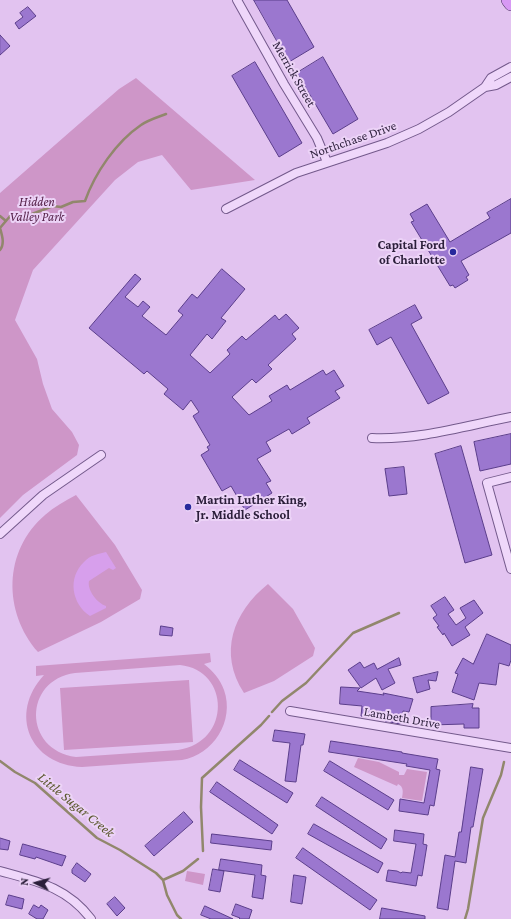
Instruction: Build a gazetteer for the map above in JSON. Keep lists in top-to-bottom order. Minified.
{"streets":{"street":["Merrick Street","Northchase Drive","Lambeth Drive"]},"crossings":[["Merrick Street","Northchase Drive"]],"water":["Little Sugar Creek"],"parks":["Hidden Valley Park"],"places":["Capital Ford of Charlotte","Martin Luther King, Jr. Middle School"],"north":"left"}
